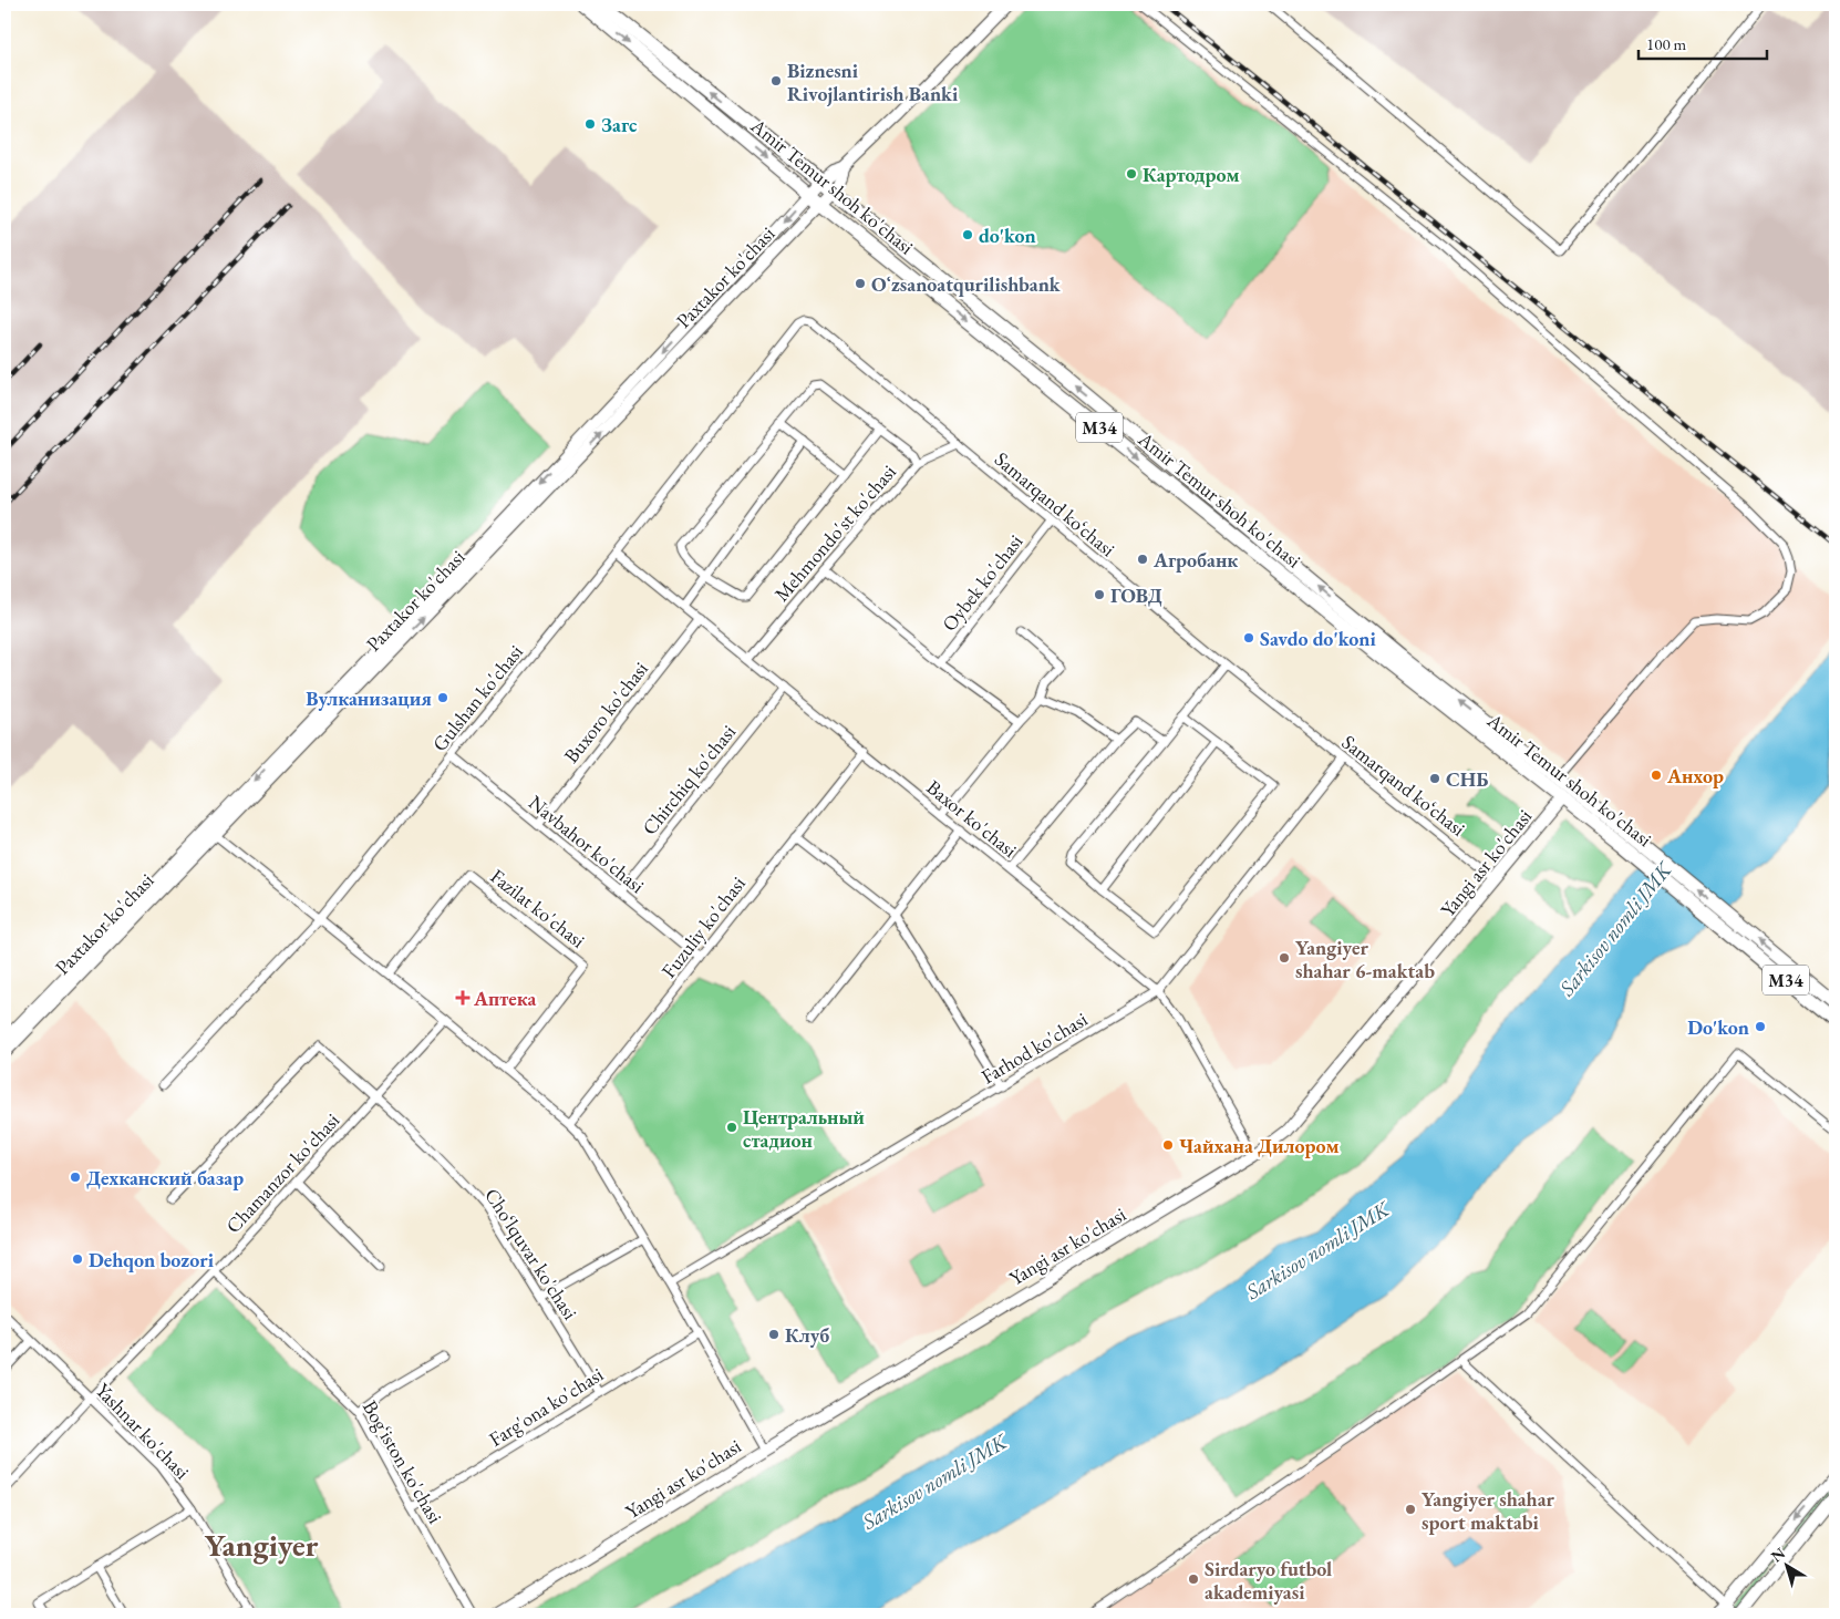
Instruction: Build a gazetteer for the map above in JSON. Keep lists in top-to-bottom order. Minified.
{"streets":{"highway":["Amir Temur shoh ko'chasi","M34"],"main road":["Paxtakor ko'chasi","Yangi asr ko'chasi"],"street":["Samarqand ko‘chasi","Mehmondo'st ko'chasi","Oybek ko'chasi","Gulshan ko'chasi","Buxoro ko'chasi","Chirchiq ko'chasi","Baxor ko'chasi","Navbahor ko'chasi","Fazilat ko'chasi","Fuzuliy ko'chasi","Farhod ko'chasi","Chamanzor ko'chasi","Cho‘lquvar ko'chasi","Farg'ona ko'chasi","Yashnar ko'chasi","Bog‘iston ko'chasi"]},"crossings":[["Amir Temur shoh ko'chasi","Paxtakor ko'chasi"],["Amir Temur shoh ko'chasi","Yangi asr ko'chasi"],["Samarqand ko‘chasi","Mehmondo'st ko'chasi"],["Samarqand ko‘chasi","Oybek ko'chasi"],["Samarqand ko‘chasi","Gulshan ko'chasi"],["Samarqand ko‘chasi","Yangi asr ko'chasi"],["Samarqand ko‘chasi","Farhod ko'chasi"],["Mehmondo'st ko'chasi","Baxor ko'chasi"],["Gulshan ko'chasi","Baxor ko'chasi"],["Gulshan ko'chasi","Navbahor ko'chasi"],["Buxoro ko'chasi","Baxor ko'chasi"],["Buxoro ko'chasi","Navbahor ko'chasi"],["Chirchiq ko'chasi","Baxor ko'chasi"],["Chirchiq ko'chasi","Navbahor ko'chasi"],["Baxor ko'chasi","Yangi asr ko'chasi"],["Baxor ko'chasi","Fuzuliy ko'chasi"],["Baxor ko'chasi","Farhod ko'chasi"],["Navbahor ko'chasi","Fuzuliy ko'chasi"],["Chamanzor ko'chasi","Cho‘lquvar ko'chasi"],["Chamanzor ko'chasi","Yashnar ko'chasi"],["Chamanzor ko'chasi","Bog‘iston ko'chasi"],["Cho‘lquvar ko'chasi","Farg'ona ko'chasi"],["Farg'ona ko'chasi","Bog‘iston ko'chasi"]],"districts":["Yangiyer"],"water":["Sarkisov nomli JMK"],"places":{"other":["Biznesni Rivojlantirish Banki","Загс","Картодром","do'kon","Oʻzsanoatqurilishbank","Агробанк","ГОВД","Savdo do'koni","Вулканизация","Анхор","СНБ","Yangiyer shahar 6-maktab","Do'kon","Центральный стадион","Чайхана Дилором","Дехканский базар","Dehqon bozori","Клуб","Yangiyer shahar sport maktabi","Sirdaryo futbol akademiyasi"],"health":["Аптека"]},"scale_bar":"100 m","north":"top left"}
